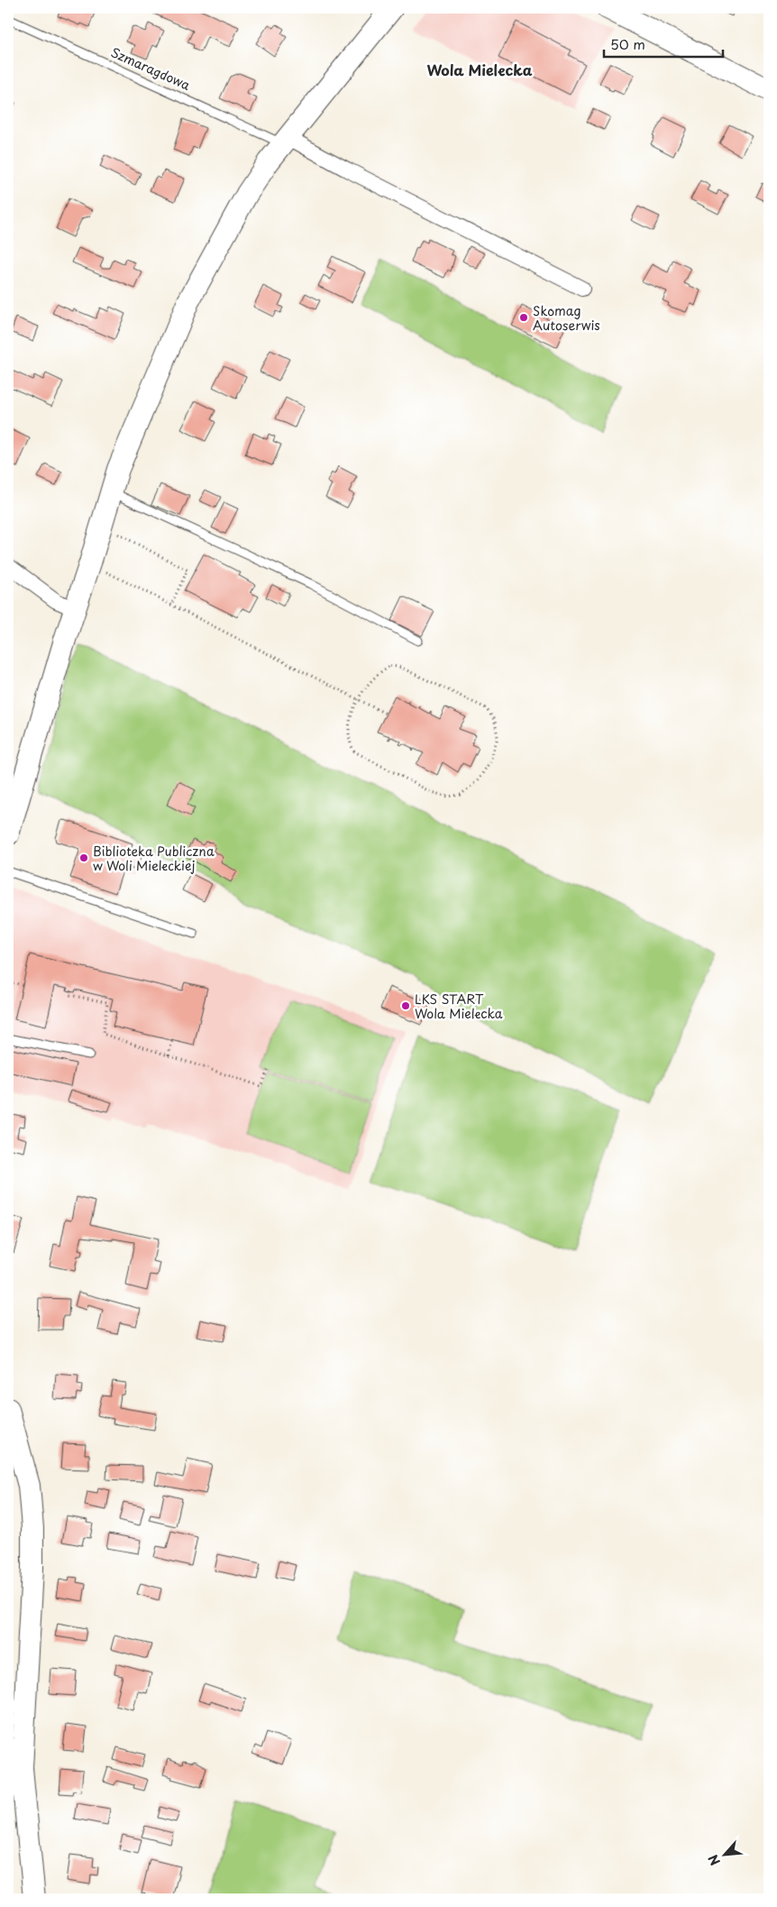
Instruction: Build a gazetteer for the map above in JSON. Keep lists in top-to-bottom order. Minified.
{"streets":{"lane":["Szmaragdowa"]},"districts":["Wola Mielecka"],"places":["Skomag Autoserwis","Biblioteka Publiczna w Woli Mieleckiej","LKS START Wola Mielecka"],"scale_bar":"50 m","north":"bottom left"}
